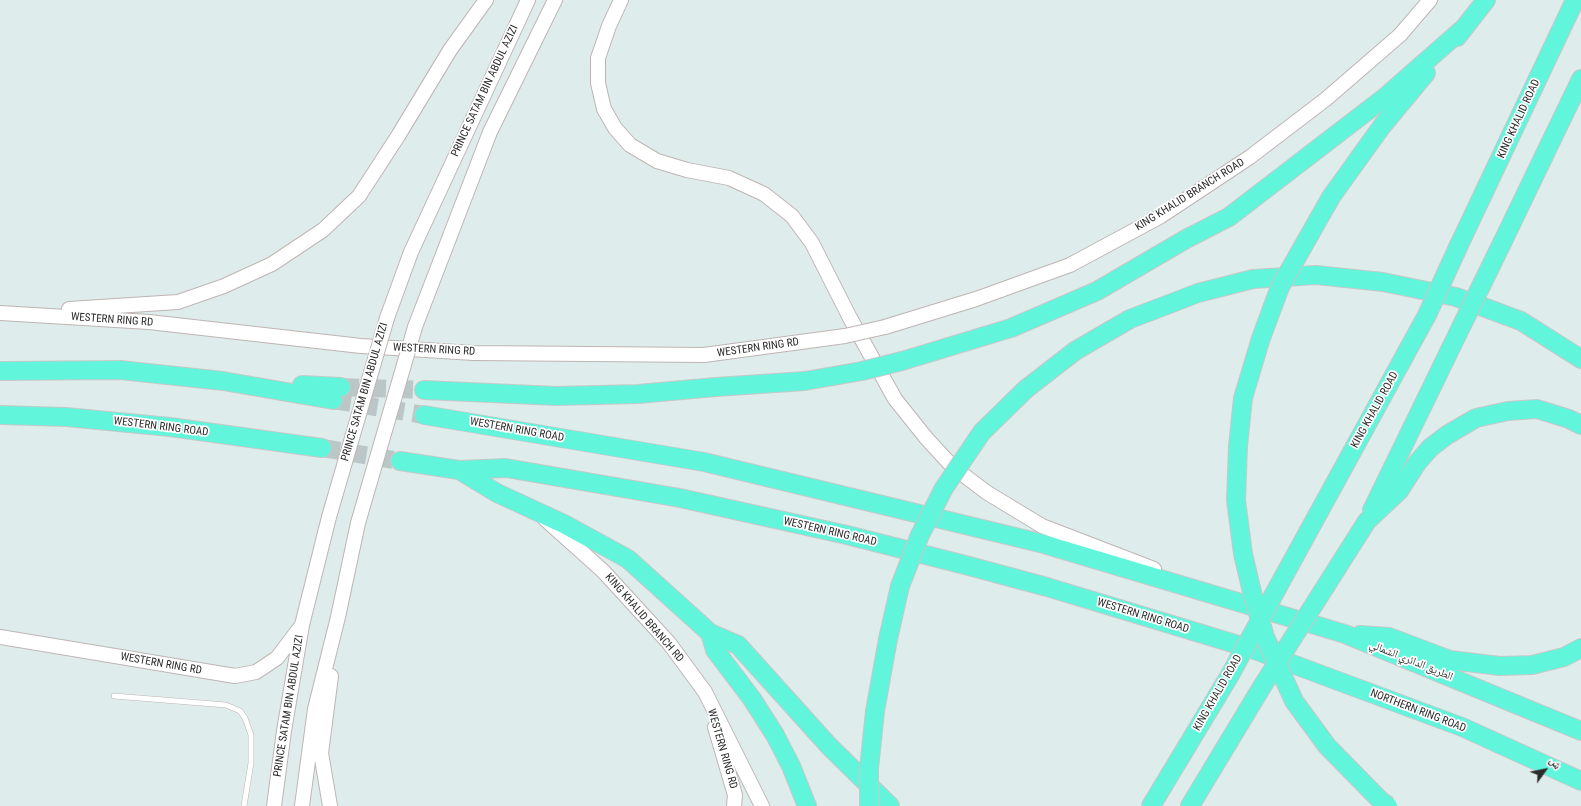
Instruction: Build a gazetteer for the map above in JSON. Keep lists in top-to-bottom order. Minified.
{"streets":{"highway":["KING KHALID ROAD","WESTERN RING ROAD","الطريق الدائري الشمالي","NORTHERN RING ROAD"],"street":["PRINCE SATAM BIN ABDUL AZIZI","KING KHALID BRANCH ROAD","WESTERN RING RD","KING KHALID BRANCH RD"]},"crossings":[["PRINCE SATAM BIN ABDUL AZIZI","WESTERN RING RD"],["KING KHALID BRANCH ROAD","WESTERN RING RD"],["WESTERN RING RD","KING KHALID BRANCH RD"],["WESTERN RING ROAD","الطريق الدائري الشمالي"],["WESTERN RING ROAD","NORTHERN RING ROAD"]],"north":"top right"}
